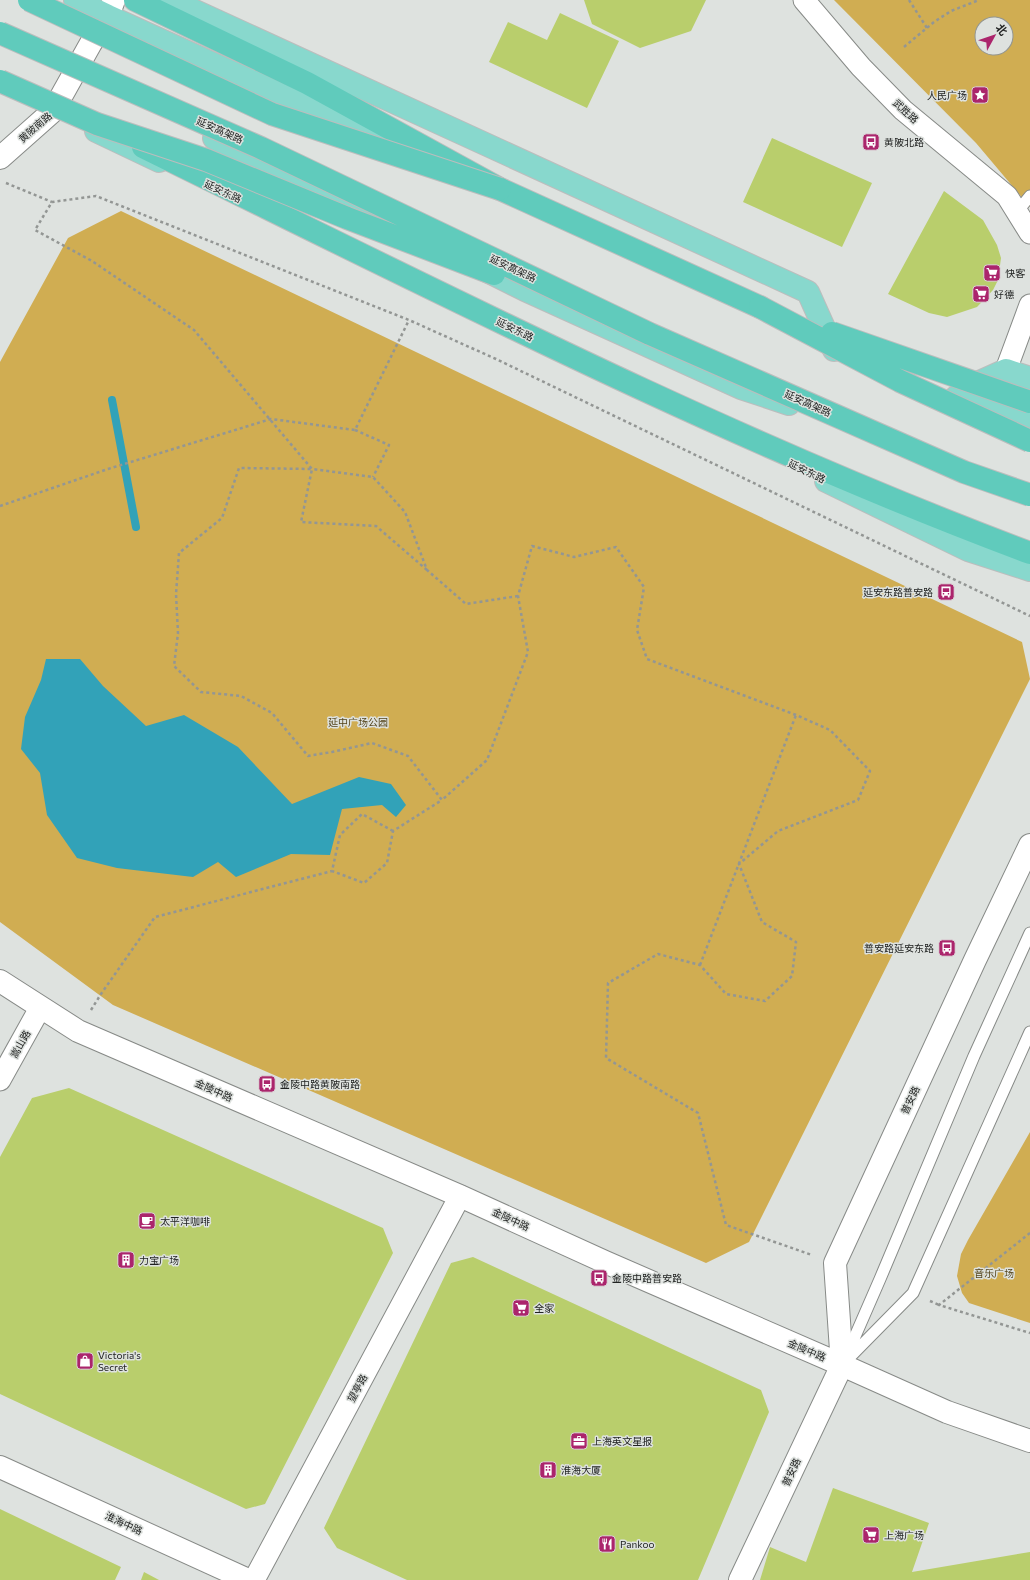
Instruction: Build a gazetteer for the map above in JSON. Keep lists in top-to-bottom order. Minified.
{"streets":{"highway":["延安高架路"],"main road":["延安东路"],"street":["武胜路","黄陂南路","嵩山路","金陵中路","普安路","望亭路","淮海中路"]},"crossings":[["黄陂南路","延安东路"],["嵩山路","金陵中路"],["金陵中路","普安路"],["金陵中路","望亭路"]],"parks":["延中广场公园","音乐广场"],"places":{"place":["人民广场"],"bus stop":["黄陂北路","延安东路普安路","普安路延安东路","金陵中路黄陂南路","金陵中路普安路"],"supermarket":["快客","好德","全家","上海广场"],"cafe":["太平洋咖啡"],"building":["力宝广场","淮海大厦"],"shop":["Victoria's Secret"],"office":["上海英文星报"],"restaurant":["Pankoo"]},"north":"top right"}
